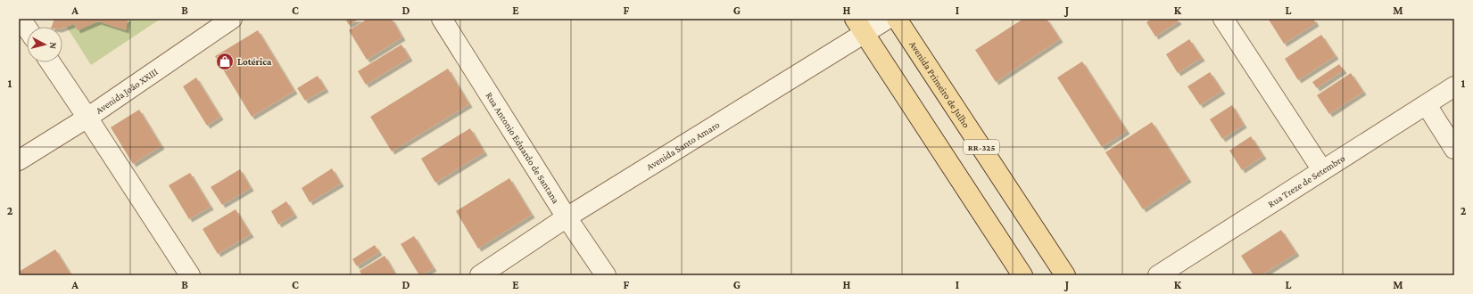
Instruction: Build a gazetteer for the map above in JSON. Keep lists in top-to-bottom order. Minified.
{"streets":{"main road":["Avenida Primeiro de Julho","RR-325"],"street":["Avenida João XXIII","Avenida Santo Amaro","Rua Antonio Eduardo de Santana","Rua Treze de Setembro"]},"crossings":[["Avenida Santo Amaro","Rua Antonio Eduardo de Santana"]],"places":{"shop":["Lotérica"]},"north":"right","grid":{"columns":["A","B","C","D","E","F","G","H","I","J","K","L","M"],"rows":["1","2"]}}
